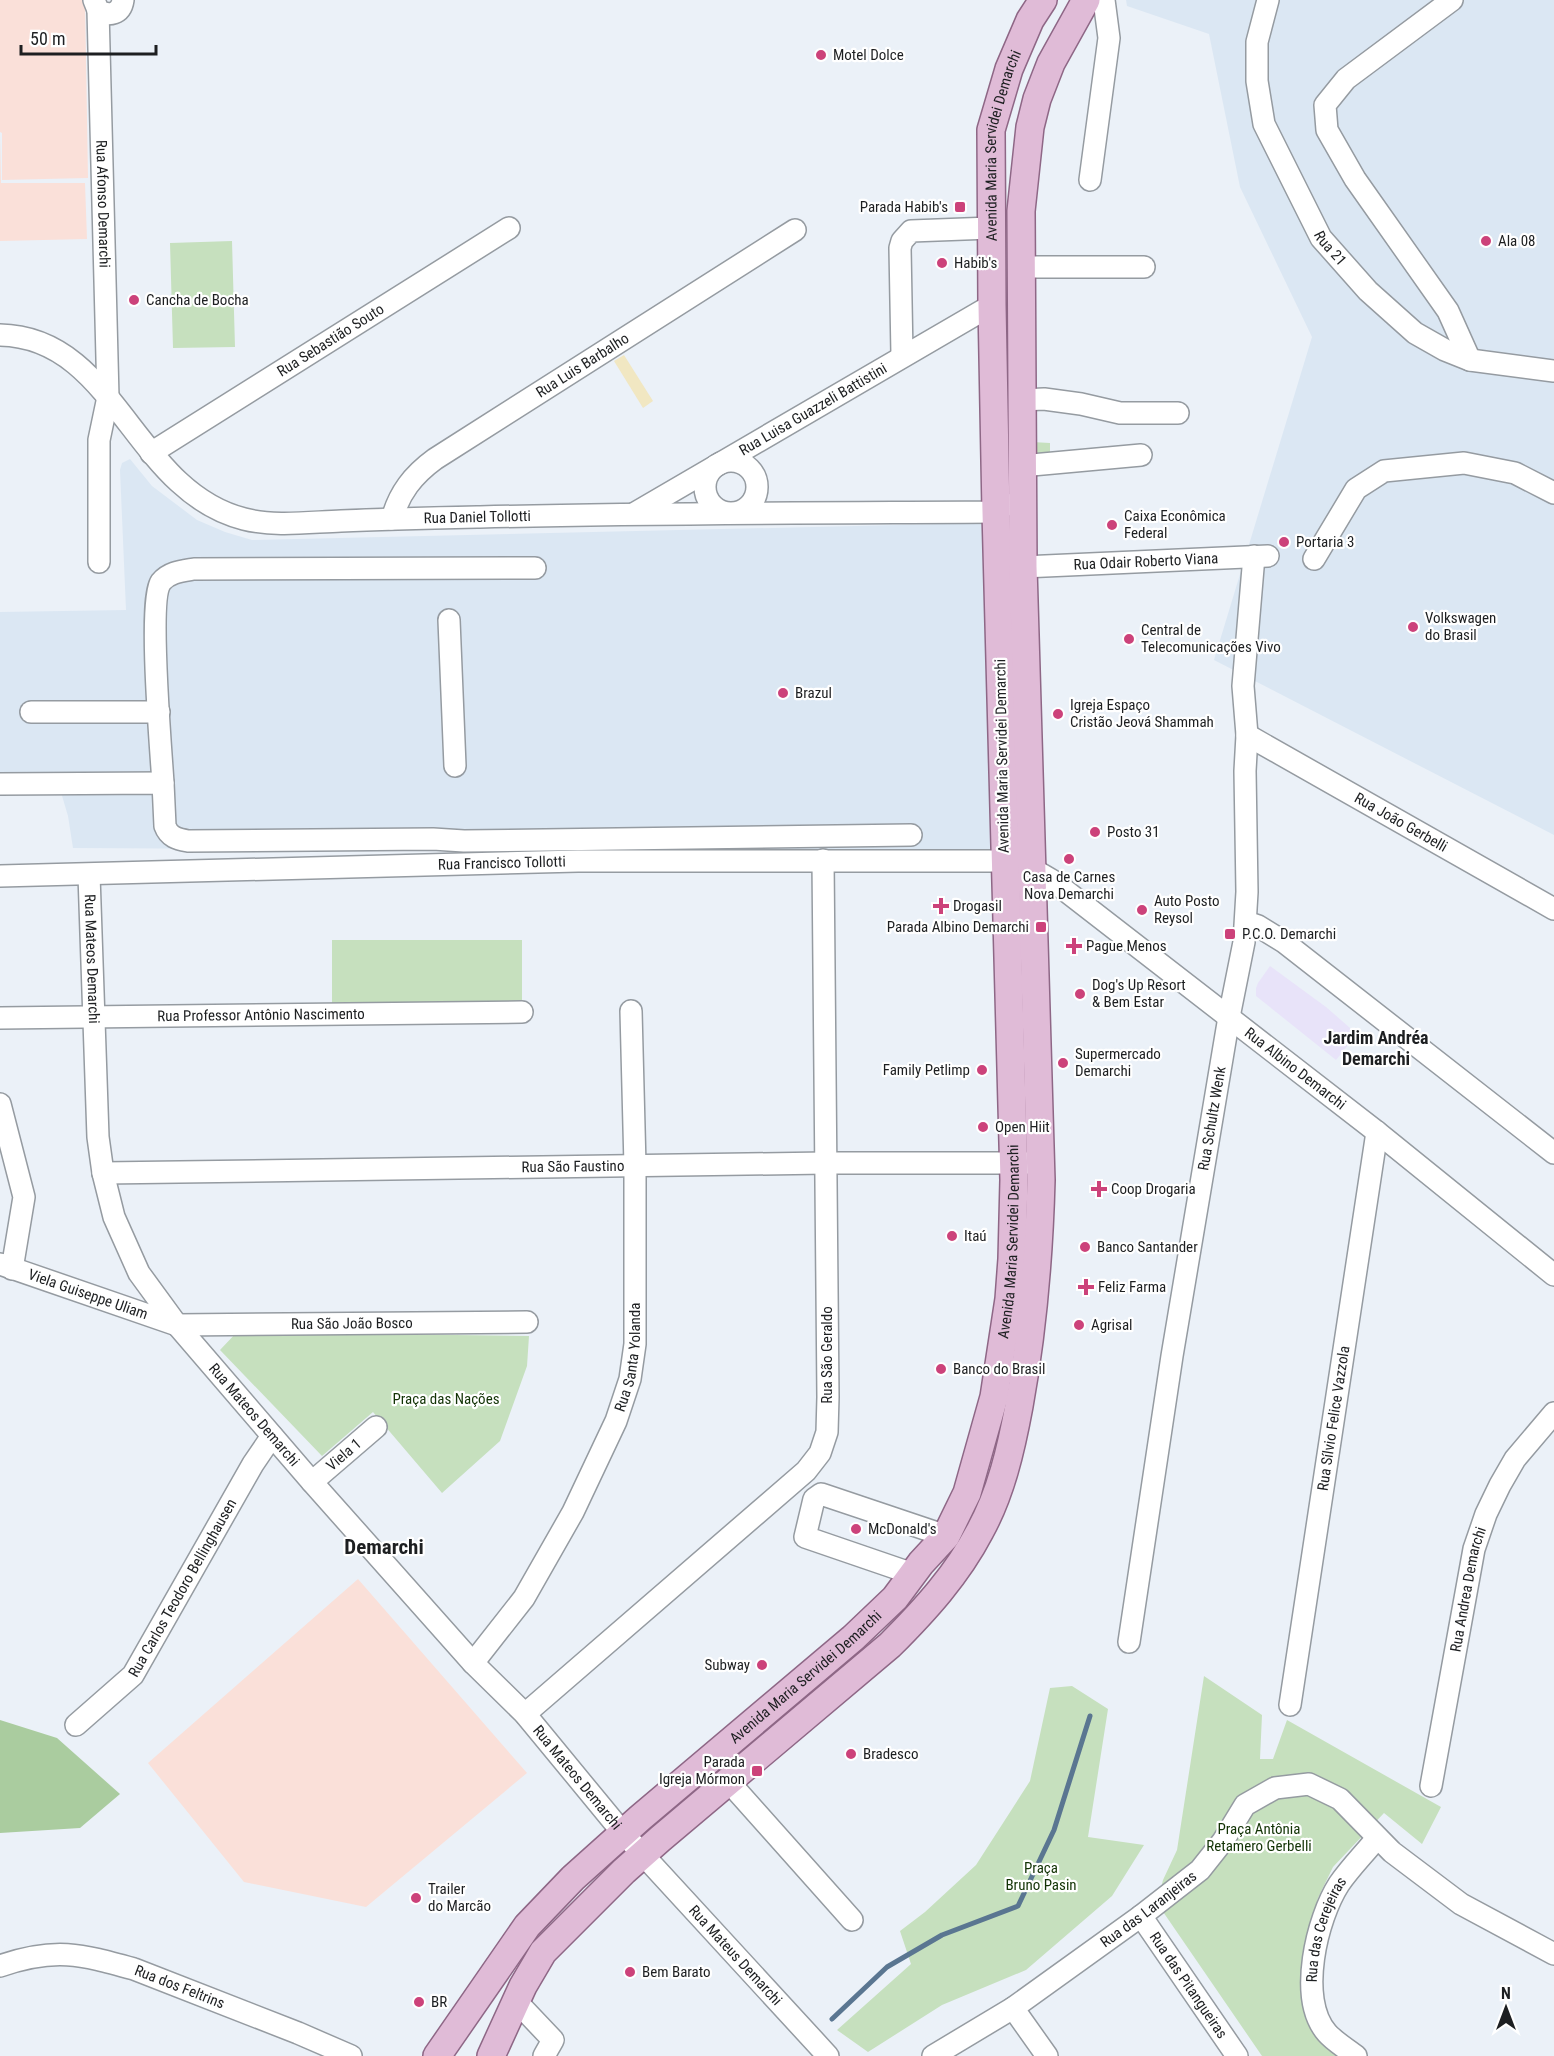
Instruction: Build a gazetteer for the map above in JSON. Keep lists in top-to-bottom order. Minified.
{"streets":{"main road":["Avenida Maria Servidei Demarchi"],"street":["Rua Afonso Demarchi","Rua 21","Rua Sebastião Souto","Rua Luis Barbalho","Rua Luisa Guazzeli Battistini","Rua Daniel Tollotti","Rua Odair Roberto Viana","Rua João Gerbelli","Rua Francisco Tollotti","Rua Mateos Demarchi","Rua Professor Antônio Nascimento","Rua Albino Demarchi","Rua Schultz Wenk","Rua São Faustino","Viela Guiseppe Uliam","Rua São João Bosco","Rua São Geraldo","Rua Santa Yolanda","Rua Sílvio Felice Vazzola","Viela 1","Rua Carlos Teodoro Bellinghausen","Rua Andrea Demarchi","Rua das Laranjeiras","Rua das Cerejeiras","Rua Mateus Demarchi","Rua das Pitangueiras","Rua dos Feltrins"]},"crossings":[["Avenida Maria Servidei Demarchi","Rua Luisa Guazzeli Battistini"],["Avenida Maria Servidei Demarchi","Rua Daniel Tollotti"],["Avenida Maria Servidei Demarchi","Rua Odair Roberto Viana"],["Avenida Maria Servidei Demarchi","Rua Francisco Tollotti"],["Avenida Maria Servidei Demarchi","Rua Mateos Demarchi"],["Avenida Maria Servidei Demarchi","Rua Albino Demarchi"],["Avenida Maria Servidei Demarchi","Rua São Faustino"],["Avenida Maria Servidei Demarchi","Rua Mateus Demarchi"],["Rua Afonso Demarchi","Rua Daniel Tollotti"],["Rua Sebastião Souto","Rua Daniel Tollotti"],["Rua Luis Barbalho","Rua Daniel Tollotti"],["Rua Luisa Guazzeli Battistini","Rua Daniel Tollotti"],["Rua Odair Roberto Viana","Rua Schultz Wenk"],["Rua João Gerbelli","Rua Schultz Wenk"],["Rua Francisco Tollotti","Rua Mateos Demarchi"],["Rua Francisco Tollotti","Rua Albino Demarchi"],["Rua Francisco Tollotti","Rua São Geraldo"],["Rua Mateos Demarchi","Rua Professor Antônio Nascimento"],["Rua Mateos Demarchi","Rua São Faustino"],["Rua Mateos Demarchi","Viela Guiseppe Uliam"],["Rua Mateos Demarchi","Rua São João Bosco"],["Rua Mateos Demarchi","Rua São Geraldo"],["Rua Mateos Demarchi","Rua Santa Yolanda"],["Rua Mateos Demarchi","Viela 1"],["Rua Mateos Demarchi","Rua Carlos Teodoro Bellinghausen"],["Rua Mateos Demarchi","Rua Mateus Demarchi"],["Rua Albino Demarchi","Rua Schultz Wenk"],["Rua Albino Demarchi","Rua Sílvio Felice Vazzola"],["Rua São Faustino","Rua São Geraldo"],["Rua São Faustino","Rua Santa Yolanda"],["Viela Guiseppe Uliam","Rua São João Bosco"],["Rua das Laranjeiras","Rua das Cerejeiras"],["Rua das Laranjeiras","Rua das Pitangueiras"]],"districts":["Jardim Andréa Demarchi","Demarchi"],"parks":["Praça das Nações","Praça Antônia Retamero Gerbelli","Praça Bruno Pasin"],"places":{"other":["Motel Dolce","Ala 08","Habib's","Cancha de Bocha","Caixa Econômica Federal","Portaria 3","Volkswagen do Brasil","Central de Telecomunicações Vivo","Brazul","Igreja Espaço Cristão Jeová Shammah","Posto 31","Casa de Carnes Nova Demarchi","Auto Posto Reysol","Dog's Up Resort & Bem Estar","Supermercado Demarchi","Family Petlimp","Open Hiit","Itaú","Banco Santander","Agrisal","Banco do Brasil","McDonald's","Subway","Bradesco","Trailer do Marcão","Bem Barato","BR"],"transit":["Parada Habib's","Parada Albino Demarchi","P.C.O. Demarchi","Parada Igreja Mórmon"],"health":["Drogasil","Pague Menos","Coop Drogaria","Feliz Farma"]},"scale_bar":"50 m","north":"top"}
